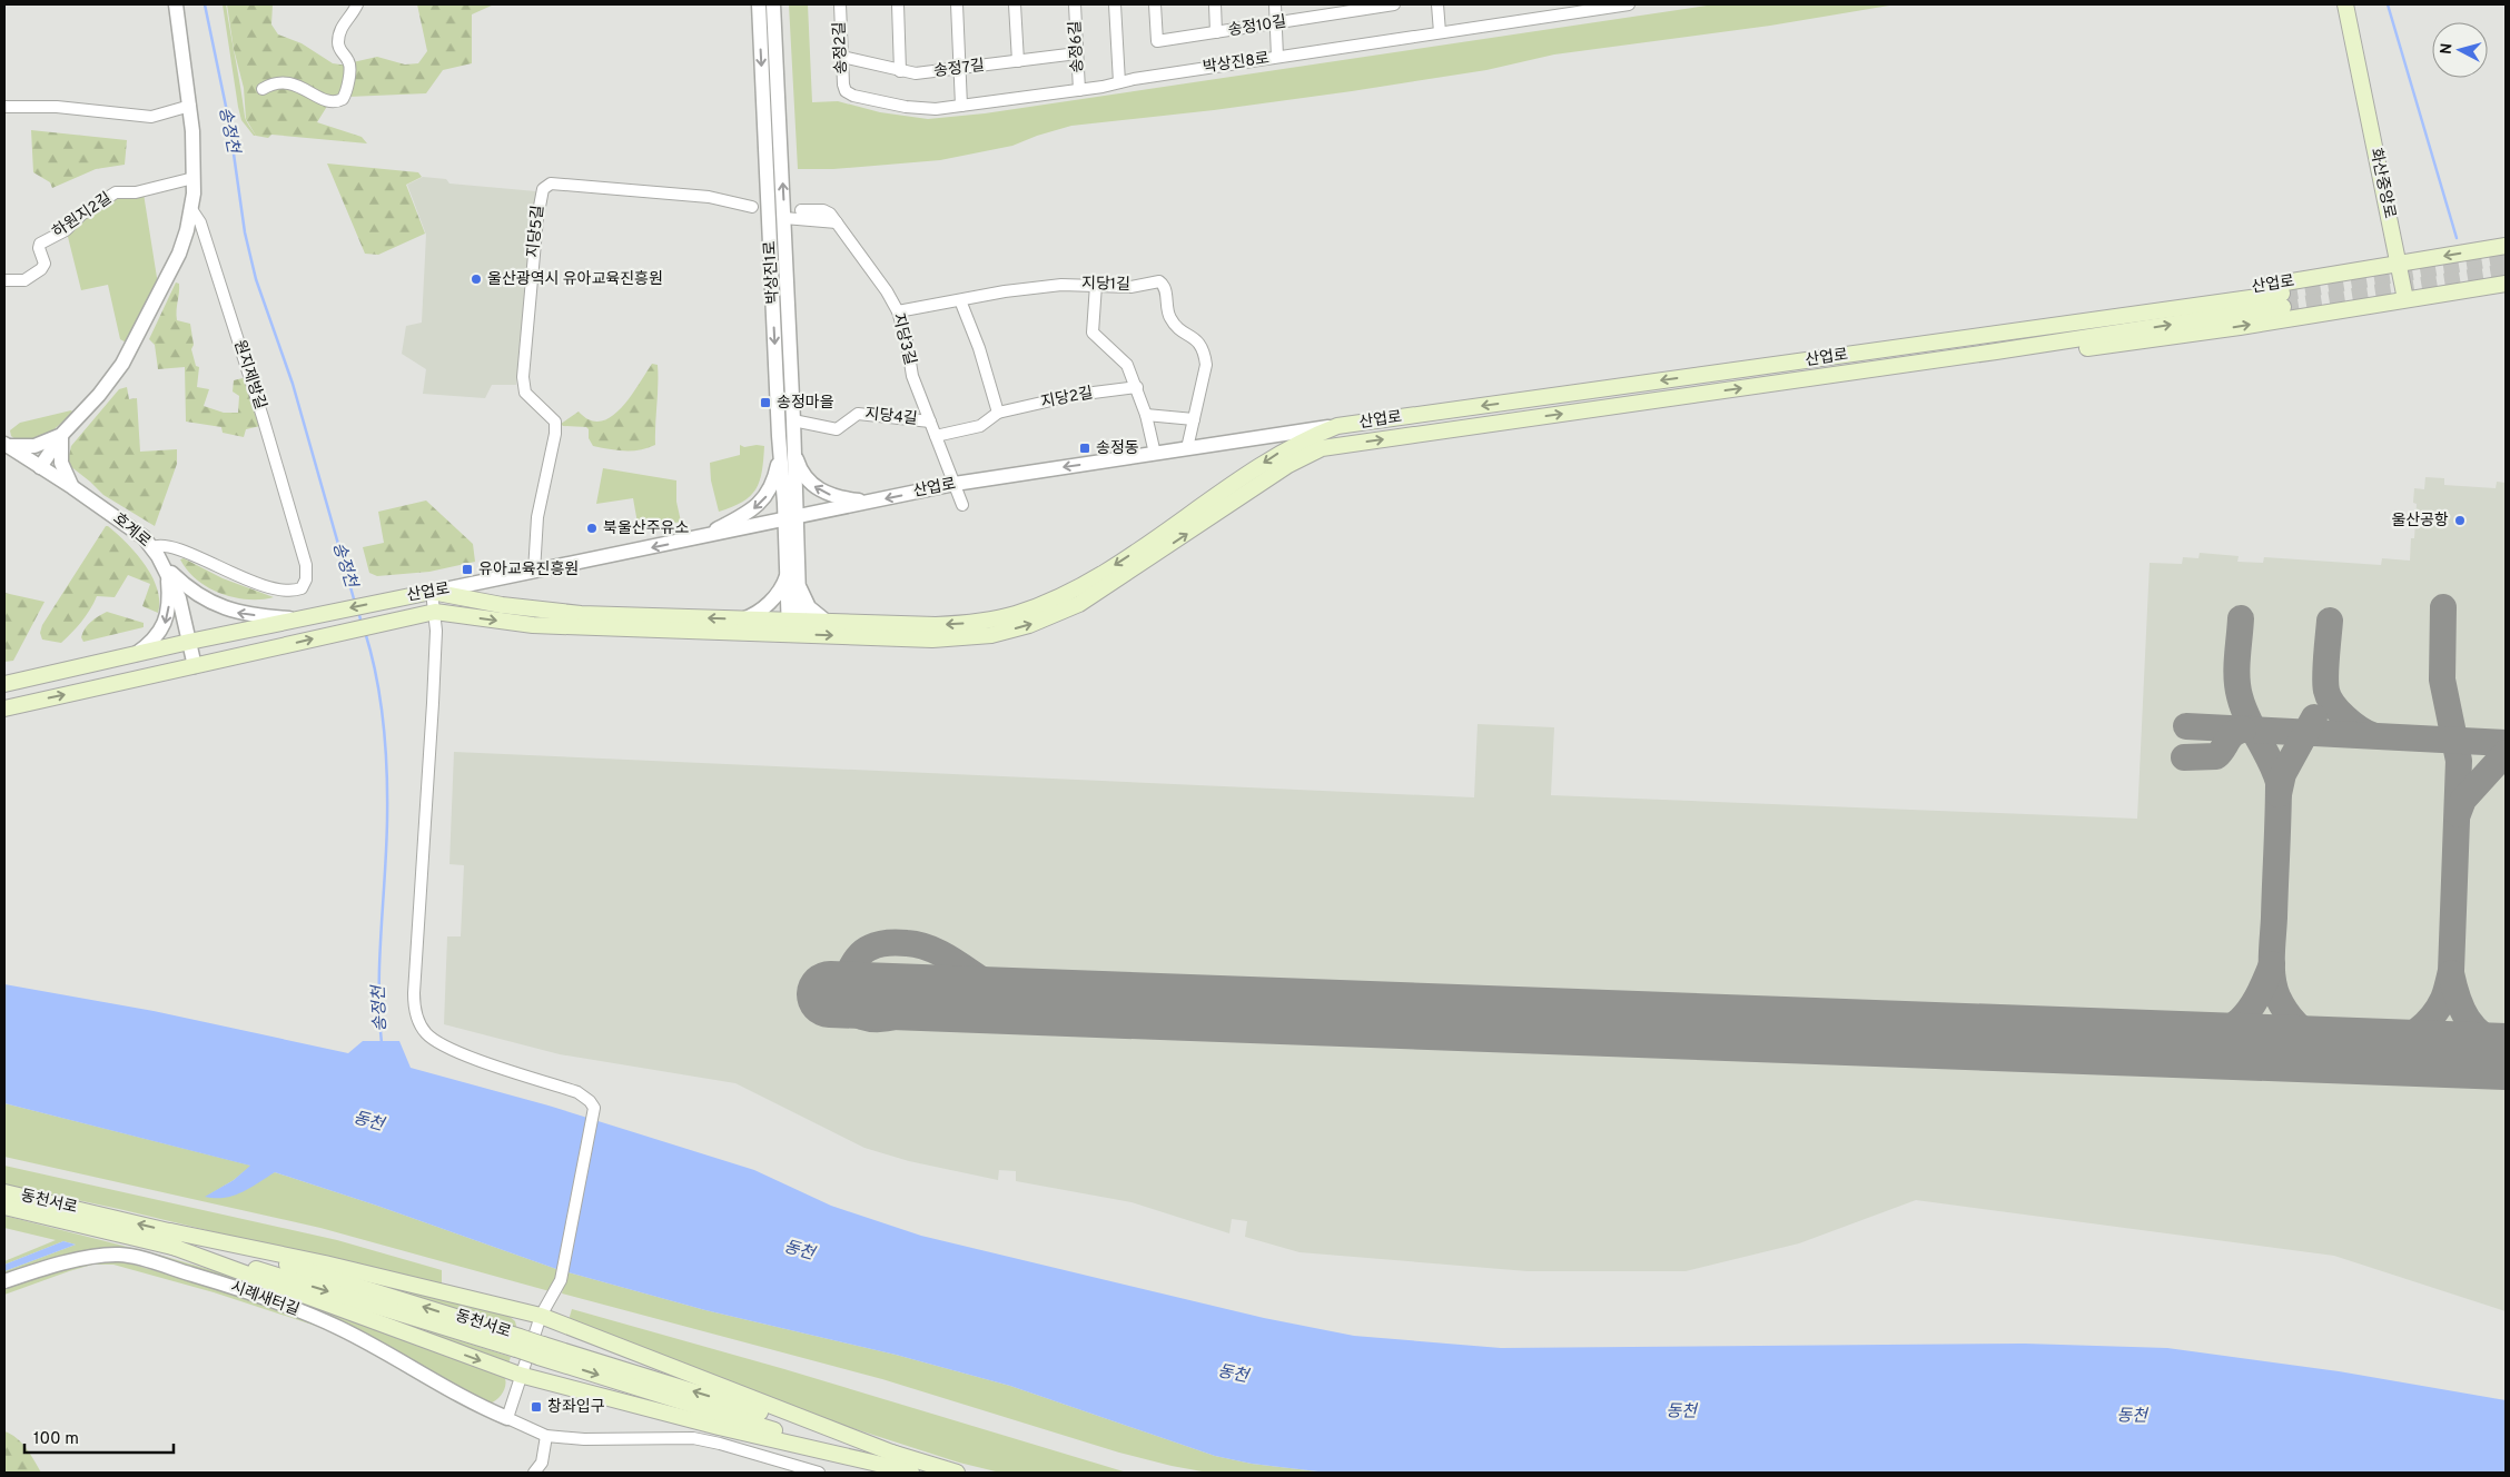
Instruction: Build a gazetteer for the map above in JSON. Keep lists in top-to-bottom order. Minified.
{"streets":{"main road":["화산중앙로","산업로","동천서로"],"street":["송정10길","송정6길","송정2길","박상진8로","송정7길","하원지2길","지당5길","박상진1로","지당1길","지당3길","원지제방길","지당2길","지당4길","호계로","시례새터길"]},"crossings":[["송정6길","박상진8로"],["송정6길","송정7길"],["송정2길","박상진8로"],["송정2길","송정7길"],["화산중앙로","산업로"],["지당5길","산업로"],["박상진1로","산업로"],["박상진1로","지당4길"],["지당1길","산업로"],["지당1길","지당3길"],["산업로","지당3길"],["산업로","호계로"],["지당3길","지당2길"],["지당3길","지당4길"],["원지제방길","호계로"]],"water":["송정천","동천"],"places":{"other":["울산광역시 유아교육진흥원","울산공항","북울산주유소"],"transit":["송정마을","송정동","유아교육진흥원","창좌입구"]},"scale_bar":"100 m","north":"left"}
